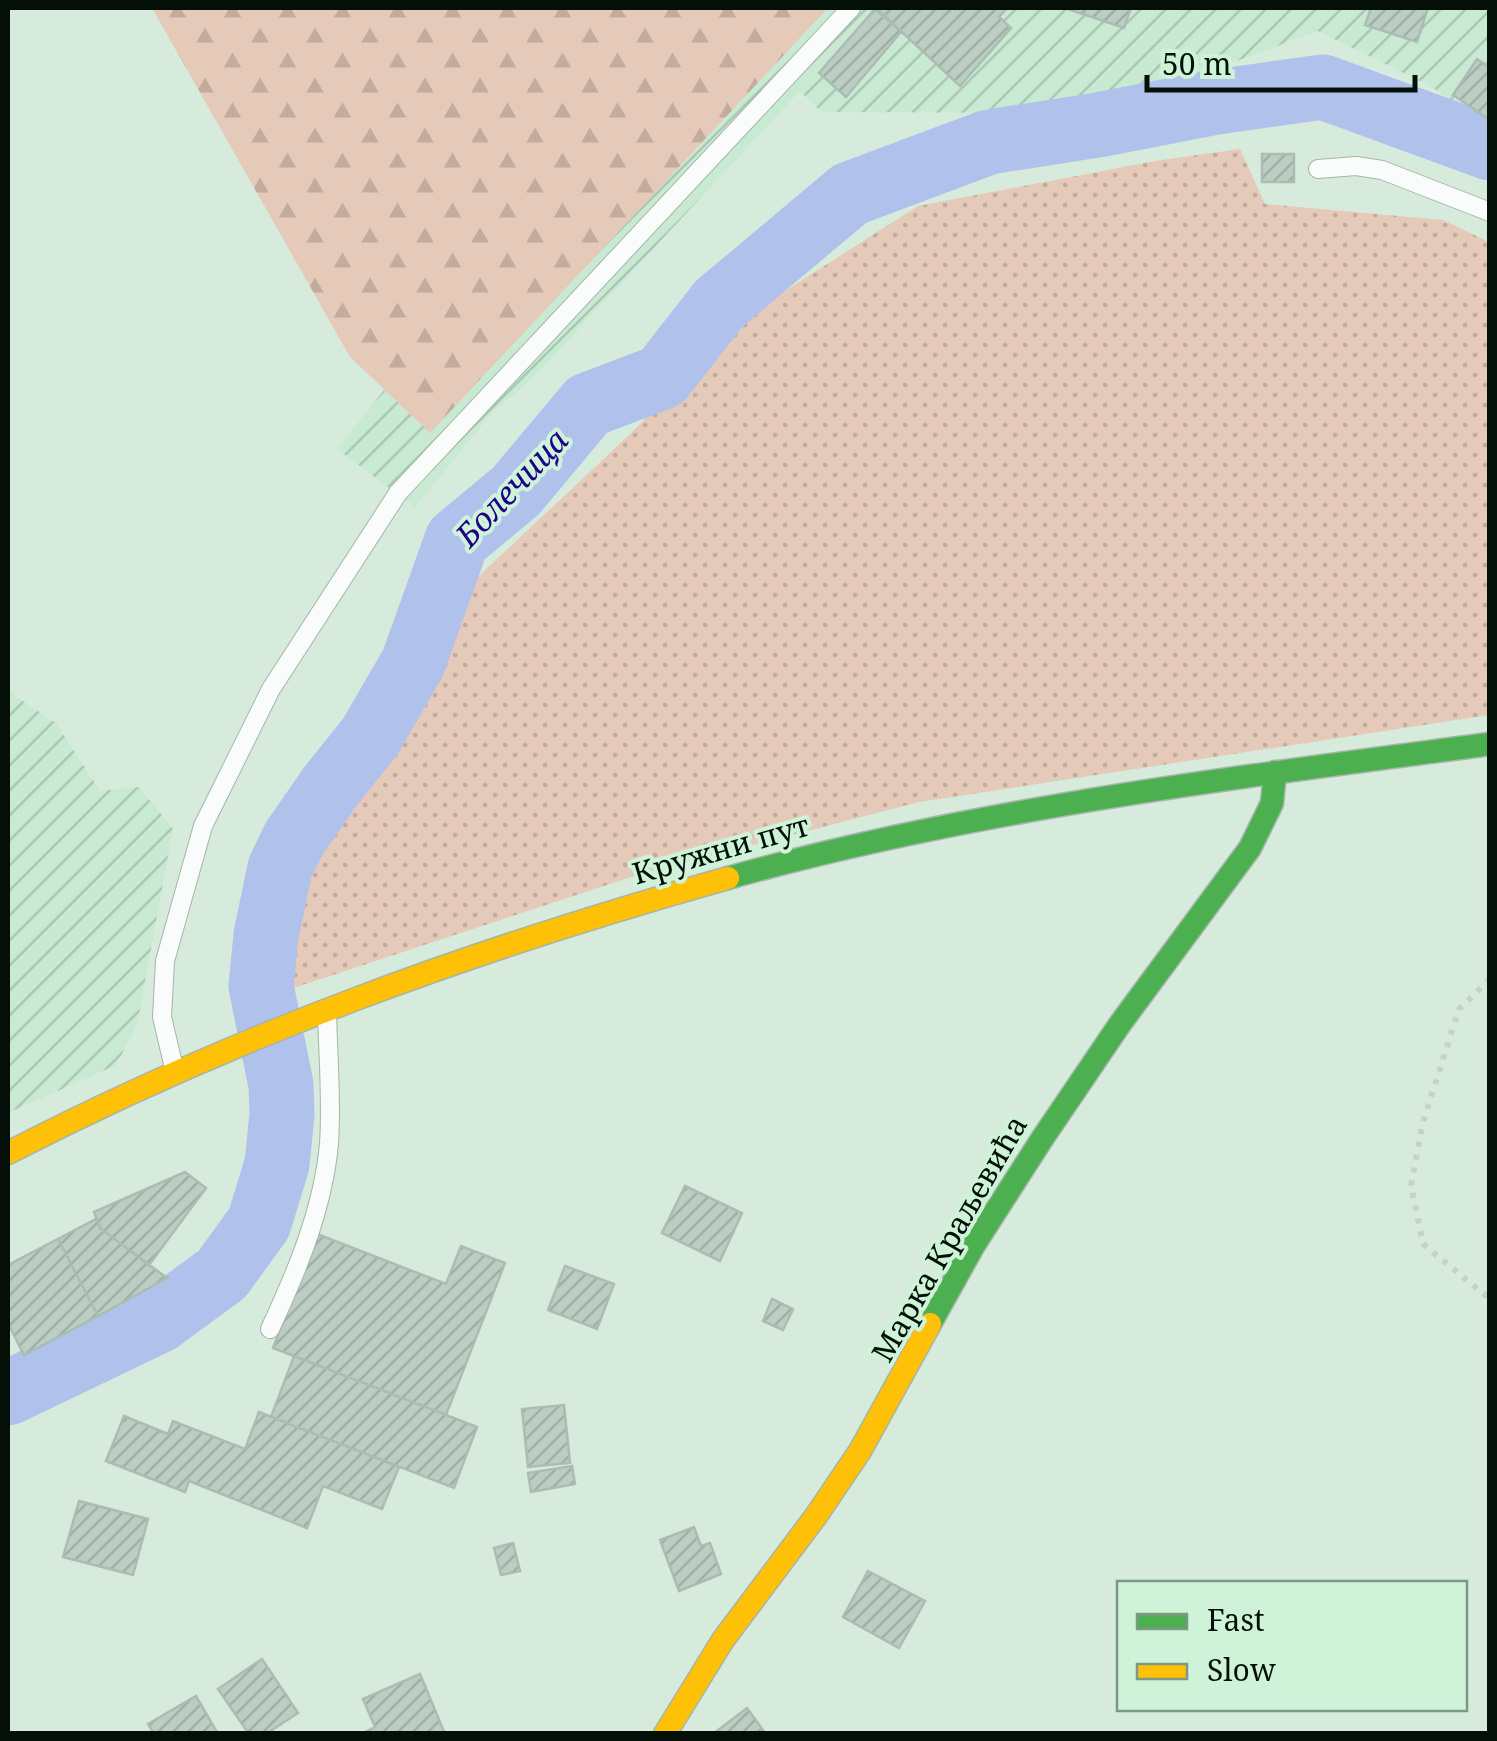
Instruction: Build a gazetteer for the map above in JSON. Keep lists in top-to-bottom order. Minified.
{"streets":{"main road":["Кружни пут","Марка Краљевића"]},"crossings":[["Кружни пут","Марка Краљевића"]],"water":["Болечица"],"legend":["Fast","Slow"],"scale_bar":"50 m"}
